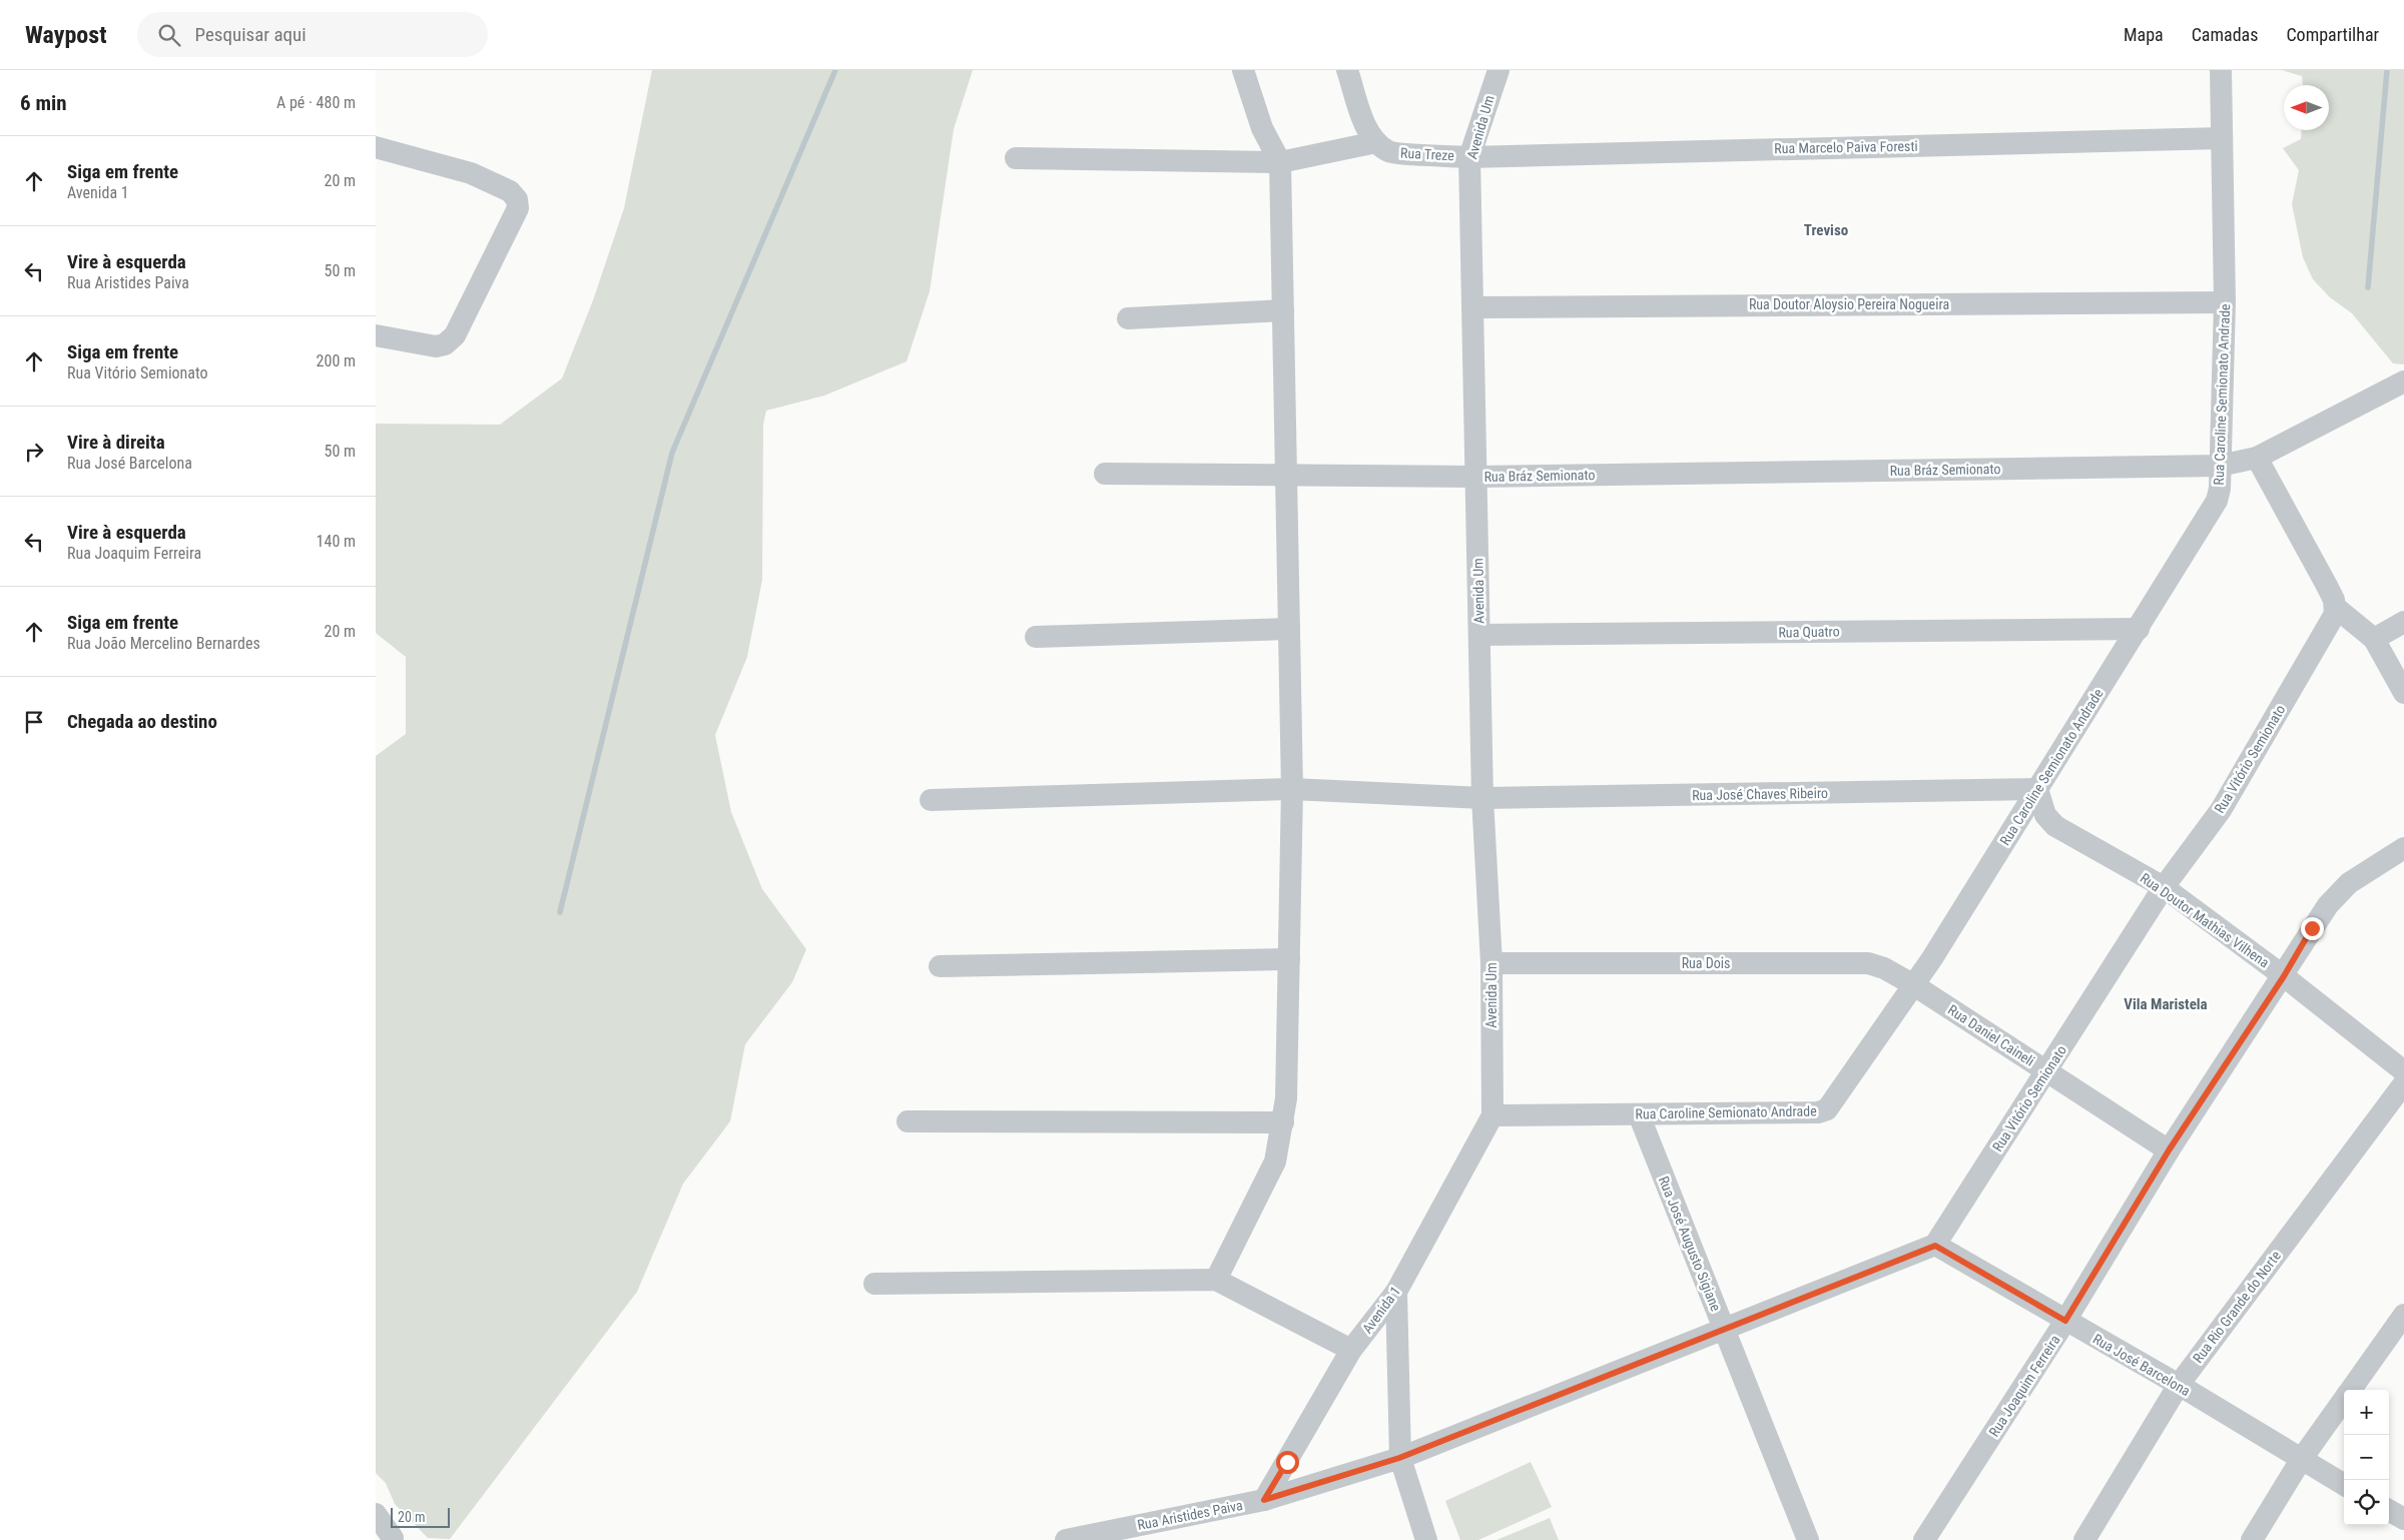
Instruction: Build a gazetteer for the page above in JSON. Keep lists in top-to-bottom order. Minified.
{"streets":{"street":["Avenida Um","Rua Marcelo Paiva Foresti","Rua Treze","Rua Doutor Aloysio Pereira Nogueira","Rua Caroline Semionato Andrade","Rua Bráz Semionato","Rua Quatro","Rua Vitório Semionato","Rua José Chaves Ribeiro","Rua Doutor Mathias Vilhena","Rua Dois","Rua Daniel Caineli","Rua José Augusto Sigiane","Rua Rio Grande do Norte","Avenida 1","Rua José Barcelona","Rua Joaquim Ferreira","Rua Aristides Paiva"]},"crossings":[["Avenida Um","Rua Marcelo Paiva Foresti"],["Avenida Um","Rua Treze"],["Avenida Um","Rua Doutor Aloysio Pereira Nogueira"],["Avenida Um","Rua Caroline Semionato Andrade"],["Avenida Um","Rua Bráz Semionato"],["Avenida Um","Rua Quatro"],["Avenida Um","Rua José Chaves Ribeiro"],["Avenida Um","Rua Dois"],["Avenida Um","Avenida 1"],["Rua Marcelo Paiva Foresti","Rua Treze"],["Rua Marcelo Paiva Foresti","Rua Caroline Semionato Andrade"],["Rua Doutor Aloysio Pereira Nogueira","Rua Caroline Semionato Andrade"],["Rua Caroline Semionato Andrade","Rua Bráz Semionato"],["Rua Caroline Semionato Andrade","Rua Quatro"],["Rua Caroline Semionato Andrade","Rua José Chaves Ribeiro"],["Rua Caroline Semionato Andrade","Rua Doutor Mathias Vilhena"],["Rua Caroline Semionato Andrade","Rua Dois"],["Rua Caroline Semionato Andrade","Rua Daniel Caineli"],["Rua Caroline Semionato Andrade","Rua José Augusto Sigiane"],["Rua Caroline Semionato Andrade","Avenida 1"],["Rua Vitório Semionato","Rua Doutor Mathias Vilhena"],["Rua Vitório Semionato","Rua Daniel Caineli"],["Rua Vitório Semionato","Rua José Barcelona"],["Rua José Chaves Ribeiro","Rua Doutor Mathias Vilhena"],["Rua Doutor Mathias Vilhena","Rua Joaquim Ferreira"],["Rua Dois","Rua Daniel Caineli"],["Rua Daniel Caineli","Rua Joaquim Ferreira"],["Rua Rio Grande do Norte","Rua José Barcelona"],["Avenida 1","Rua Aristides Paiva"],["Rua José Barcelona","Rua Joaquim Ferreira"]],"districts":["Treviso","Vila Maristela"],"scale_bar":"20 m","north":"left","page":{"header":"Waypost","search":"Pesquisar aqui","nav":["Mapa","Camadas","Compartilhar"],"heading":["6 min","A pé · 480 m"],"list":[["Siga em frente","Avenida 1","20 m"],["Vire à esquerda","Rua Aristides Paiva","50 m"],["Siga em frente","Rua Vitório Semionato","200 m"],["Vire à direita","Rua José Barcelona","50 m"],["Vire à esquerda","Rua Joaquim Ferreira","140 m"],["Siga em frente","Rua João Mercelino Bernardes","20 m"],"Chegada ao destino"],"map_buttons":["+","−"],"scale":"20 m"}}
